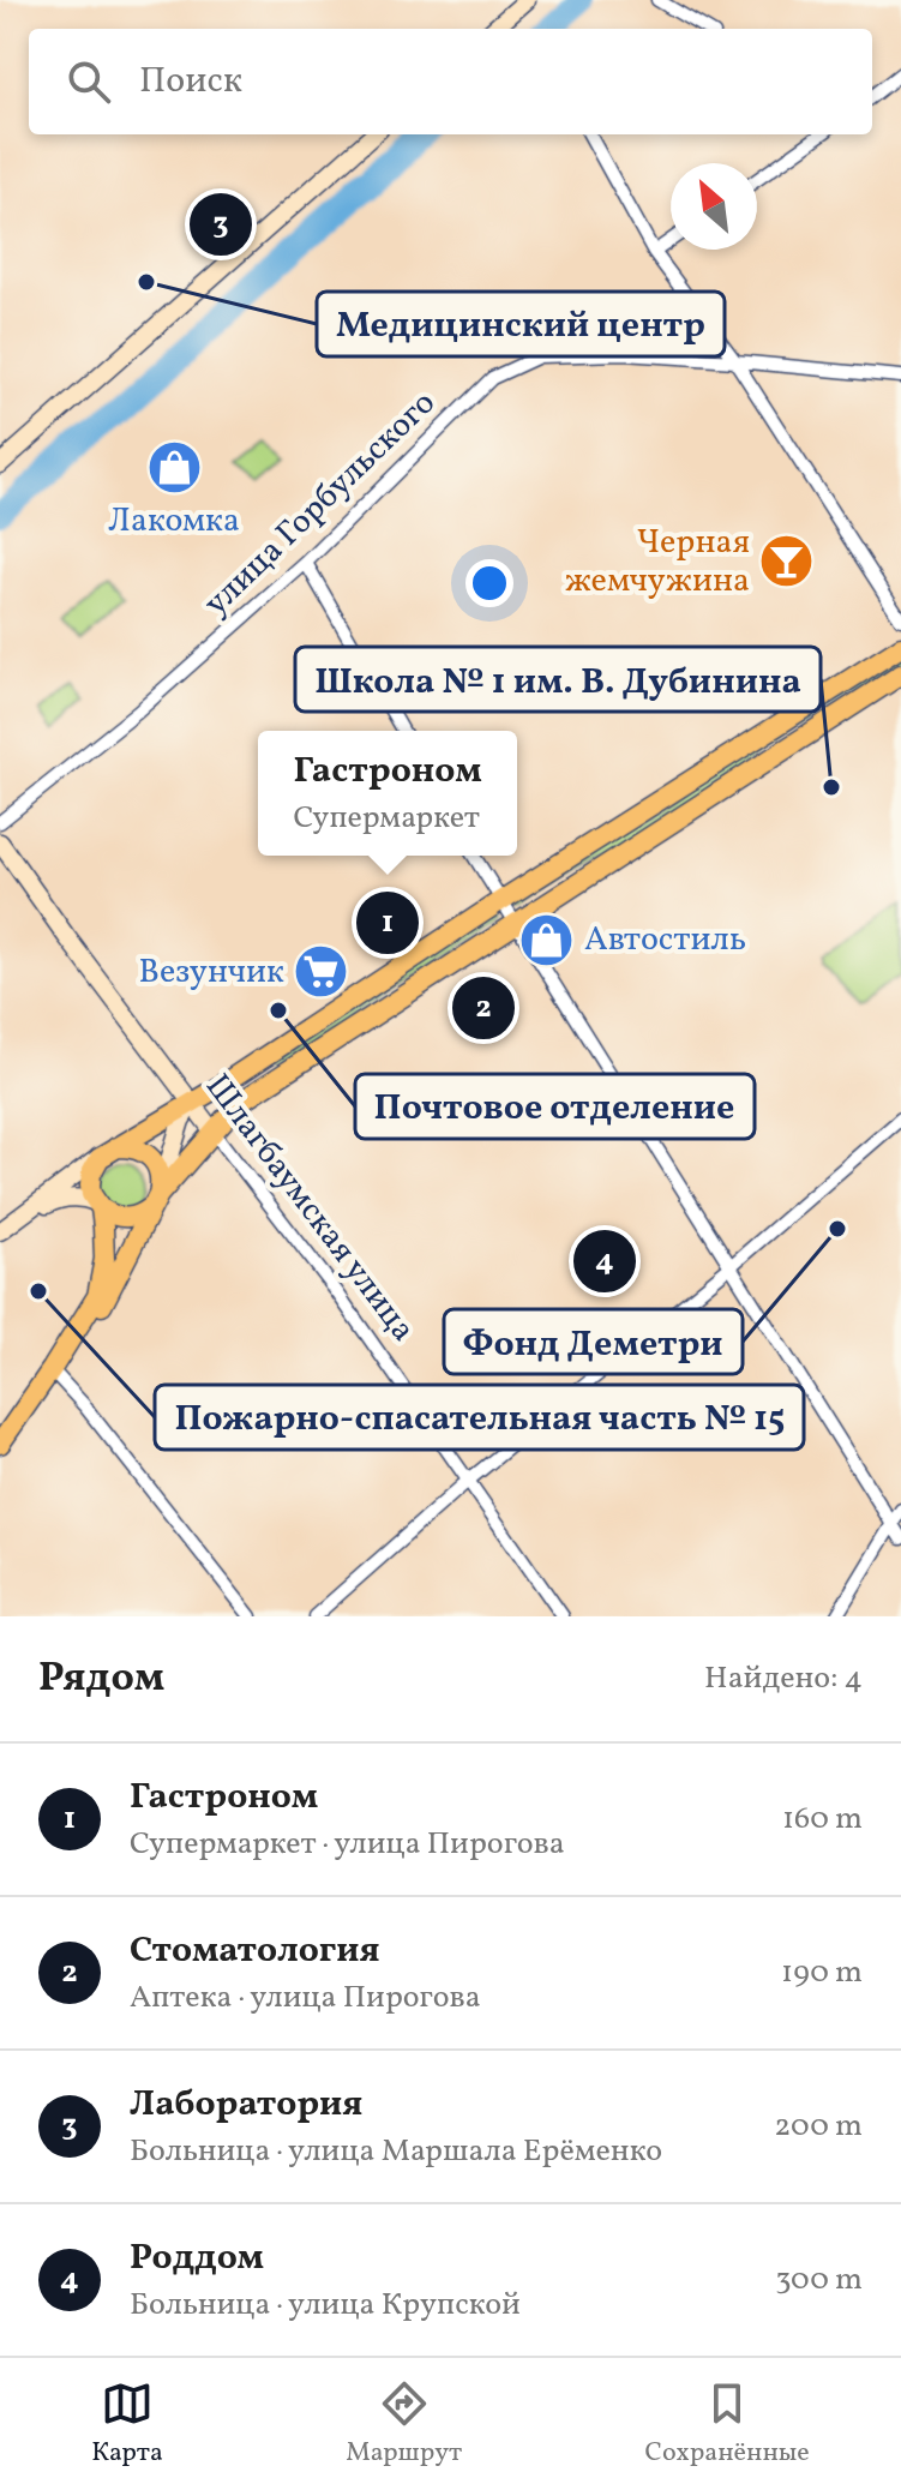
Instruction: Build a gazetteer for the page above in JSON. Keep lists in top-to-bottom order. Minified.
{"streets":{"street":["улица Горбульского","Шлагбаумская улица"]},"places":{"other":["Медицинский центр","Школа № 1 им. В. Дубинина","Почтовое отделение","Фонд Деметри","Пожарно-спасательная часть № 15"],"shop":["Лакомка","Автостиль"],"bar":["Черная жемчужина"],"supermarket":["Везунчик"]},"north":"top left","page":{"search":"Поиск","pins":["3","1","2","4"],"popup":["Гастроном","Супермаркет"],"heading":["Рядом","Найдено: 4"],"list":[{"mark":"1","name":"Гастроном","note":"Супермаркет · улица Пирогова","value":"160 m"},{"mark":"2","name":"Стоматология","note":"Аптека · улица Пирогова","value":"190 m"},{"mark":"3","name":"Лаборатория","note":"Больница · улица Маршала Ерёменко","value":"200 m"},{"mark":"4","name":"Роддом","note":"Больница · улица Крупской","value":"300 m"}],"nav":["Карта","Маршрут","Сохранённые"]}}
